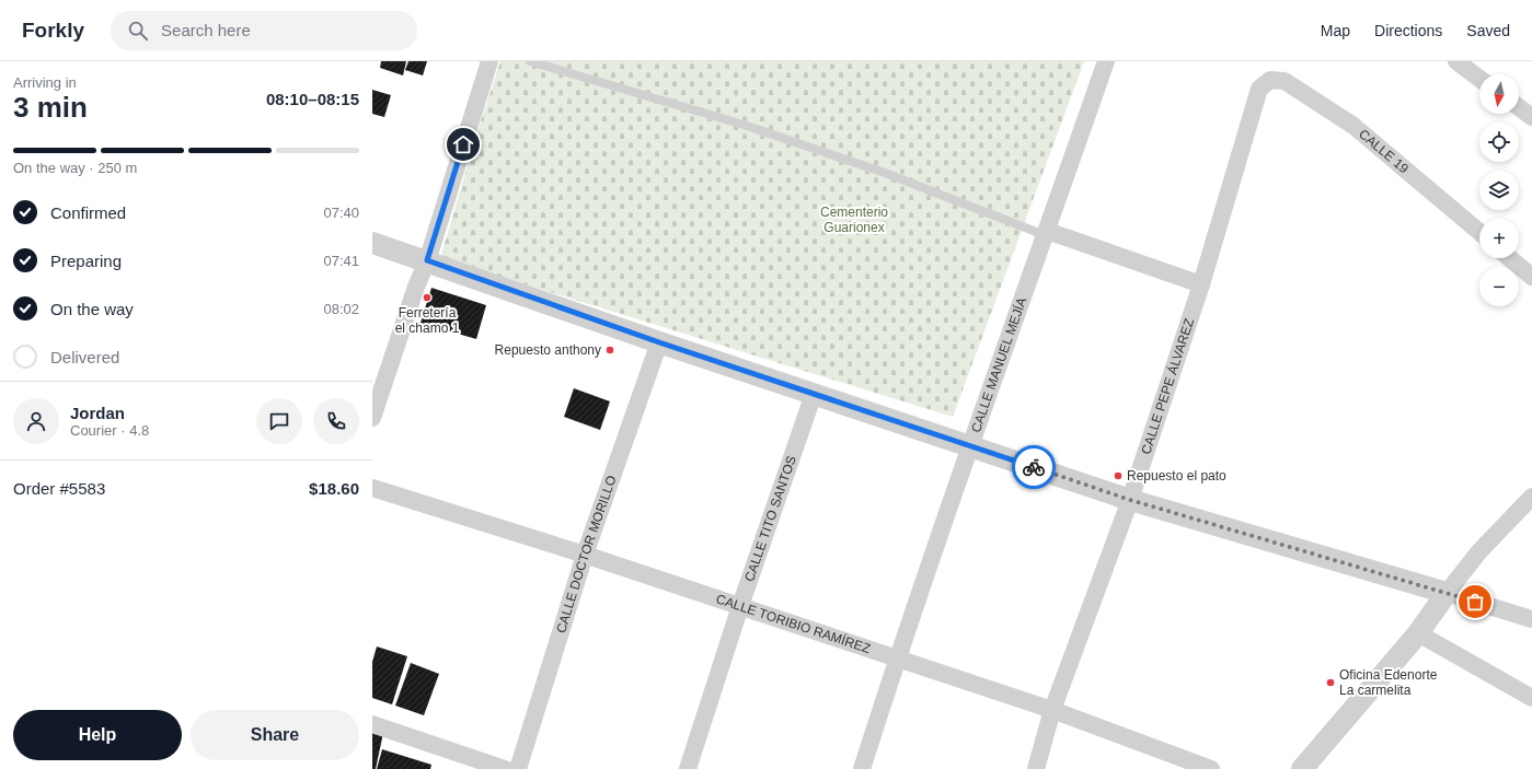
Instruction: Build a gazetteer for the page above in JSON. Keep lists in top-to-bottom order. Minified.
{"streets":{"street":["CALLE 19","CALLE MANUEL MEJÍA","CALLE PEPE ÁLVAREZ","CALLE TITO SANTOS","CALLE DOCTOR MORILLO","CALLE TORIBIO RAMÍREZ"]},"crossings":[["CALLE 19","CALLE PEPE ÁLVAREZ"],["CALLE MANUEL MEJÍA","CALLE TORIBIO RAMÍREZ"],["CALLE PEPE ÁLVAREZ","CALLE TORIBIO RAMÍREZ"],["CALLE TITO SANTOS","CALLE TORIBIO RAMÍREZ"],["CALLE DOCTOR MORILLO","CALLE TORIBIO RAMÍREZ"]],"parks":["Cementerio Guarionex"],"places":["Ferretería el chamo 1","Repuesto anthony","Repuesto el pato","Oficina Edenorte La carmelita"],"north":"bottom","page":{"header":"Forkly","search":"Search here","nav":["Map","Directions","Saved"],"heading":["3 min","Arriving in","08:10–08:15"],"panel":["Jordan","Courier · 4.8","Order #5583","$18.60"],"map_buttons":["+","−"],"bar":"On the way · 250 m","list":[["Confirmed","07:40"],["Preparing","07:41"],["On the way","08:02"],"Delivered"],"buttons":["Help","Share"]}}
